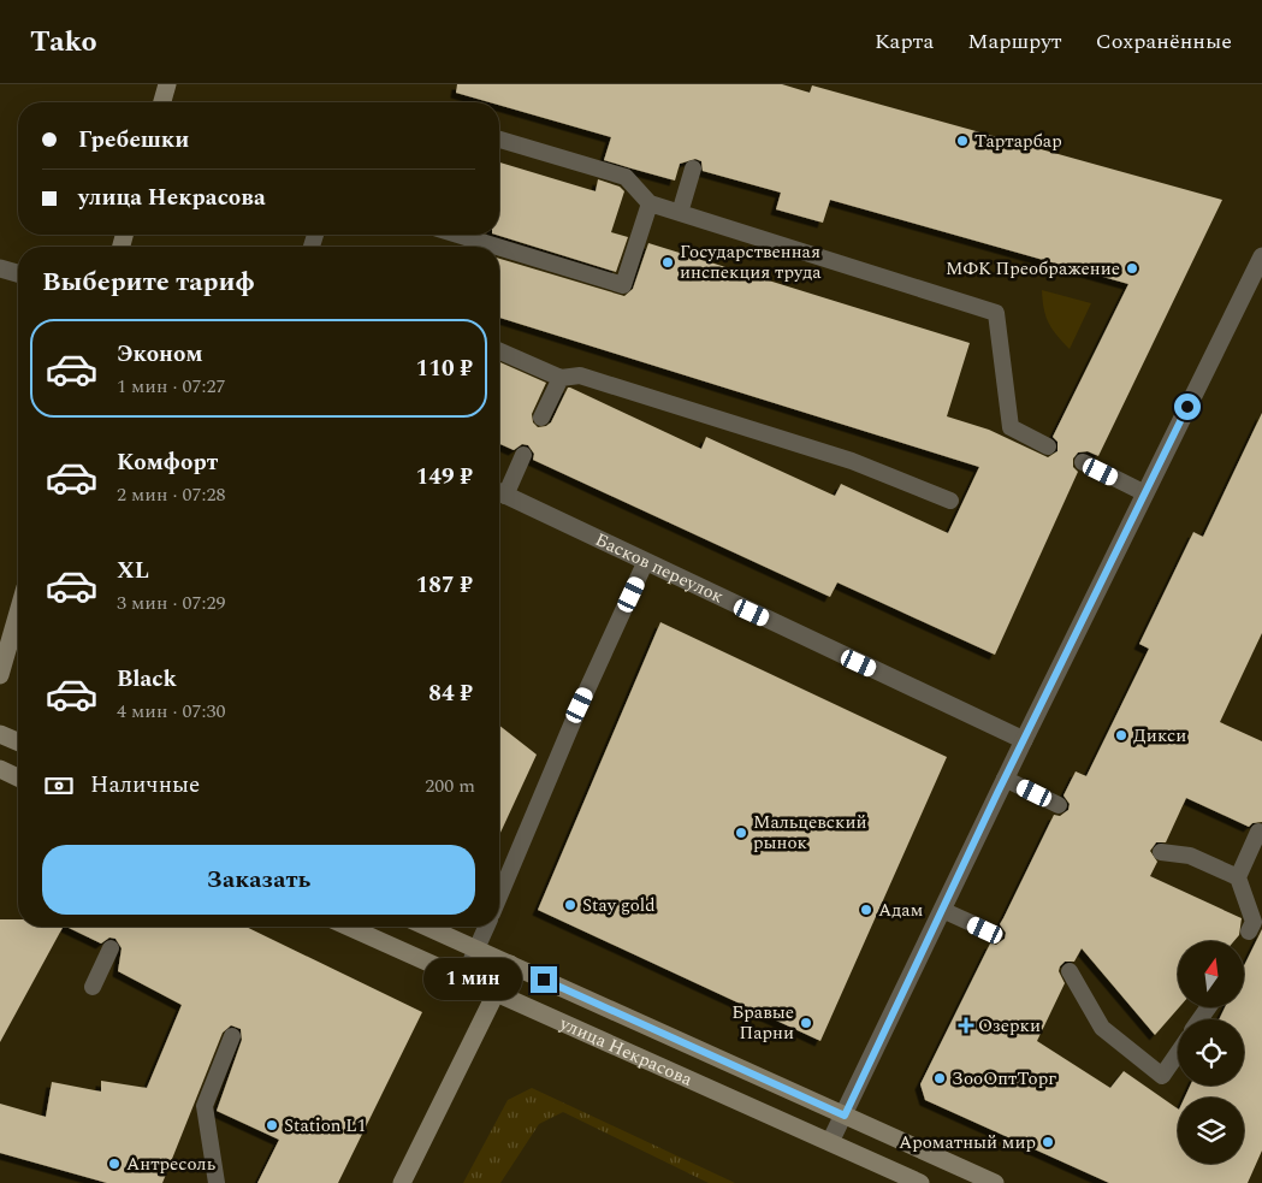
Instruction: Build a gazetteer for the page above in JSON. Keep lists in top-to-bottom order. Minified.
{"streets":{"street":["Басков переулок","улица Некрасова"]},"places":{"other":["Тартарбар","Государственная инспекция труда","МФК Преображение","Дикси","Мальцевский рынок","Stay gold","Адам","Бравые Парни","ЗооОптТорг","Station L1","Ароматный мир","Антресоль"],"health":["Озерки"]},"north":"top","page":{"header":"Tako","nav":["Карта","Маршрут","Сохранённые"],"banner":["Гребешки","улица Некрасова"],"heading":"Выберите тариф","list":[{"name":"Эконом","note":"1 мин · 07:27","value":"110 ₽"},{"name":"Комфорт","note":"2 мин · 07:28","value":"149 ₽"},{"name":"XL","note":"3 мин · 07:29","value":"187 ₽"},{"name":"Black","note":"4 мин · 07:30","value":"84 ₽"}],"pay":["Наличные","200 m"],"buttons":"Заказать","bubble":"1 мин"}}
